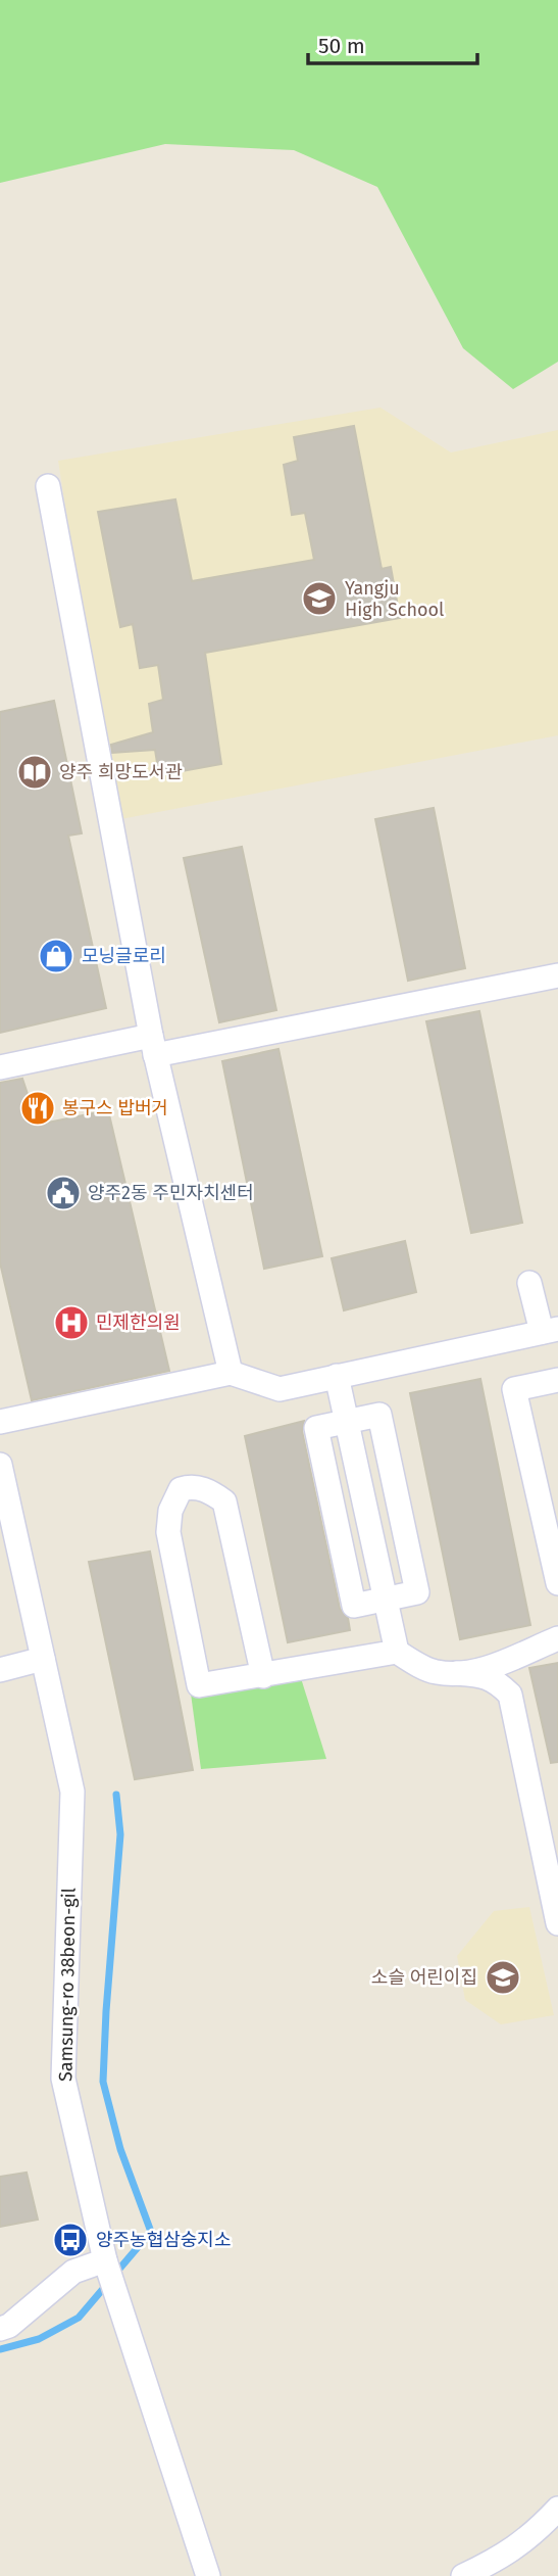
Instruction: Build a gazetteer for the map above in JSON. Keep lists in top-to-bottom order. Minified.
{"streets":{"street":["Samsung-ro 38beon-gil"]},"places":{"school or university":["Yangju High School","소슬 어린이집"],"library":["양주 희망도서관"],"shop":["모닝글로리"],"restaurant":["봉구스 밥버거"],"public building":["양주2동 주민자치센터"],"hospital":["민제한의원"],"bus stop":["양주농협삼숭지소"]},"scale_bar":"50 m"}
